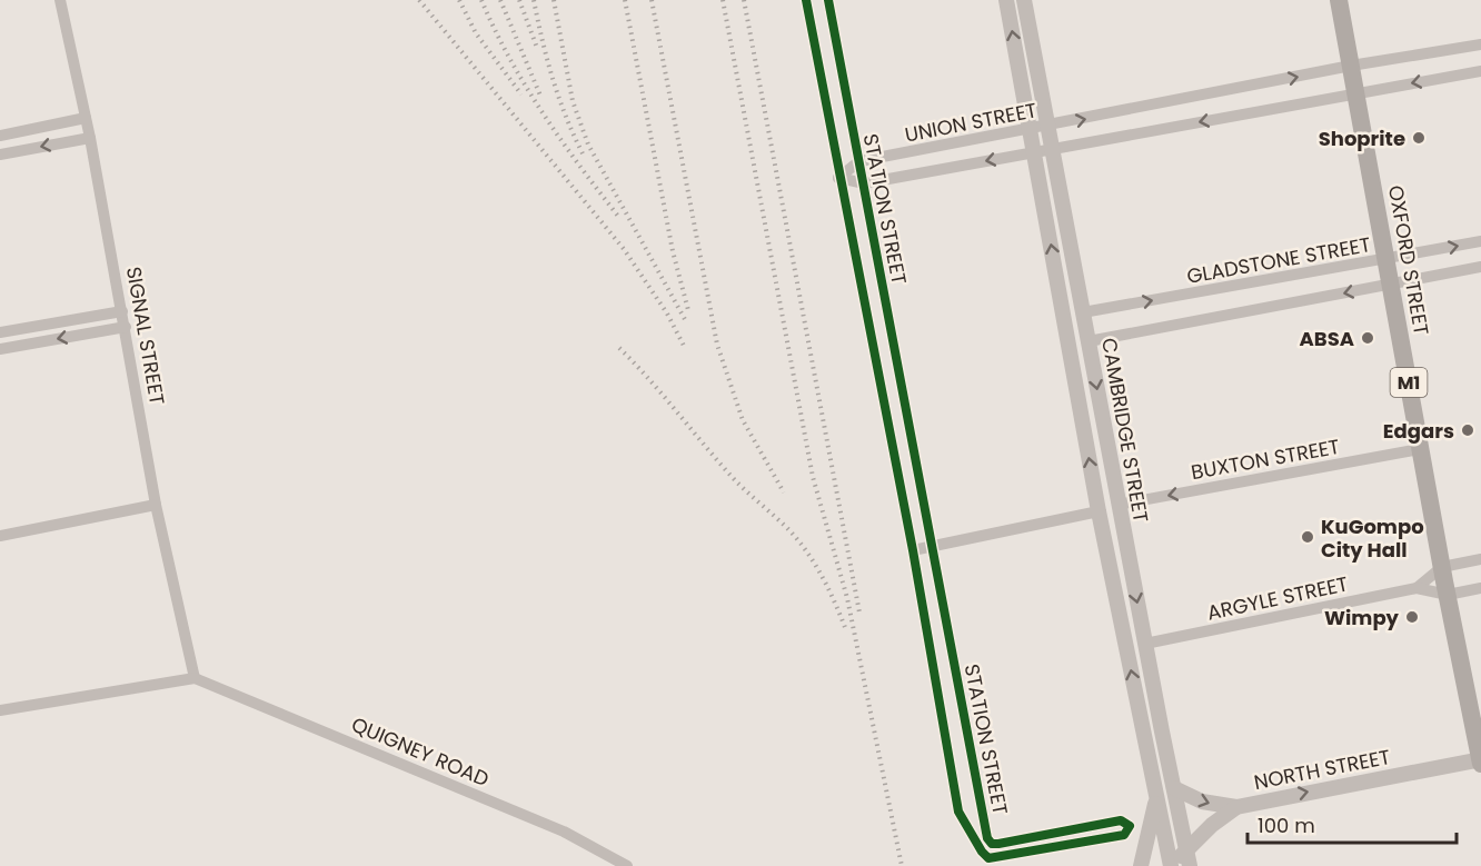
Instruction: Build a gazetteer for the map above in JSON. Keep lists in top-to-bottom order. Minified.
{"streets":{"main road":["OXFORD STREET","M1"],"street":["UNION STREET","STATION STREET","GLADSTONE STREET","SIGNAL STREET","CAMBRIDGE STREET","BUXTON STREET","ARGYLE STREET","QUIGNEY ROAD","NORTH STREET"]},"crossings":[["UNION STREET","STATION STREET"],["UNION STREET","OXFORD STREET"],["UNION STREET","CAMBRIDGE STREET"],["GLADSTONE STREET","OXFORD STREET"],["GLADSTONE STREET","CAMBRIDGE STREET"],["OXFORD STREET","BUXTON STREET"],["OXFORD STREET","ARGYLE STREET"],["OXFORD STREET","NORTH STREET"],["SIGNAL STREET","QUIGNEY ROAD"],["CAMBRIDGE STREET","BUXTON STREET"],["CAMBRIDGE STREET","ARGYLE STREET"],["CAMBRIDGE STREET","NORTH STREET"]],"one_way":["BUXTON STREET","NORTH STREET"],"places":["Shoprite","ABSA","Edgars","KuGompo City Hall","Wimpy"],"scale_bar":"100 m"}
